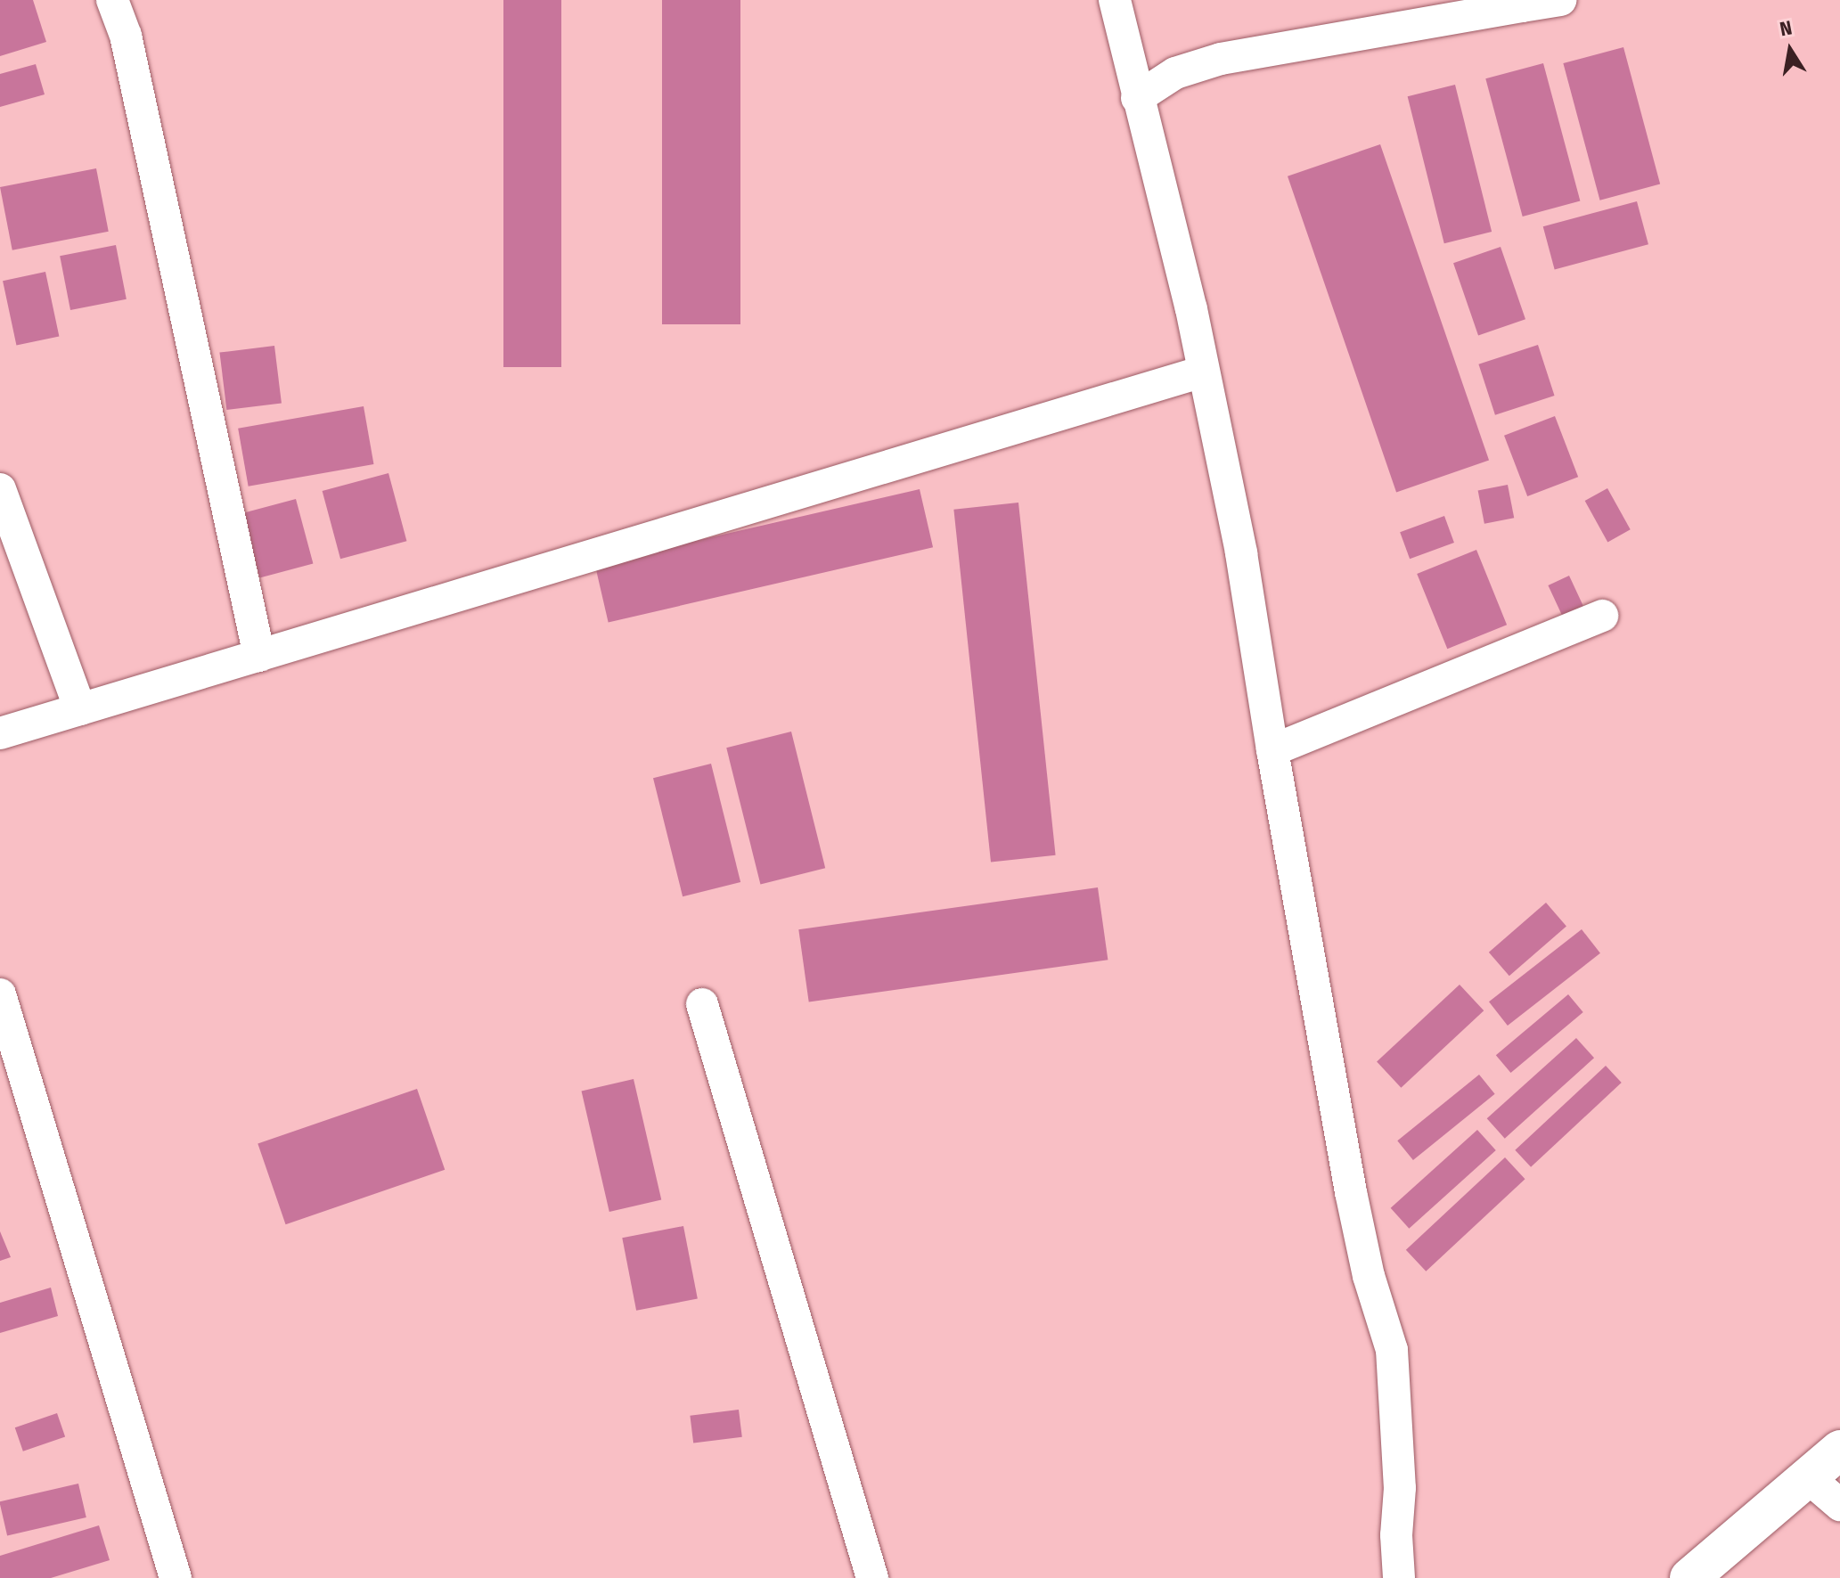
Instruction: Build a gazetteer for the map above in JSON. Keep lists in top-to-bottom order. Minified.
{"north":"top"}
